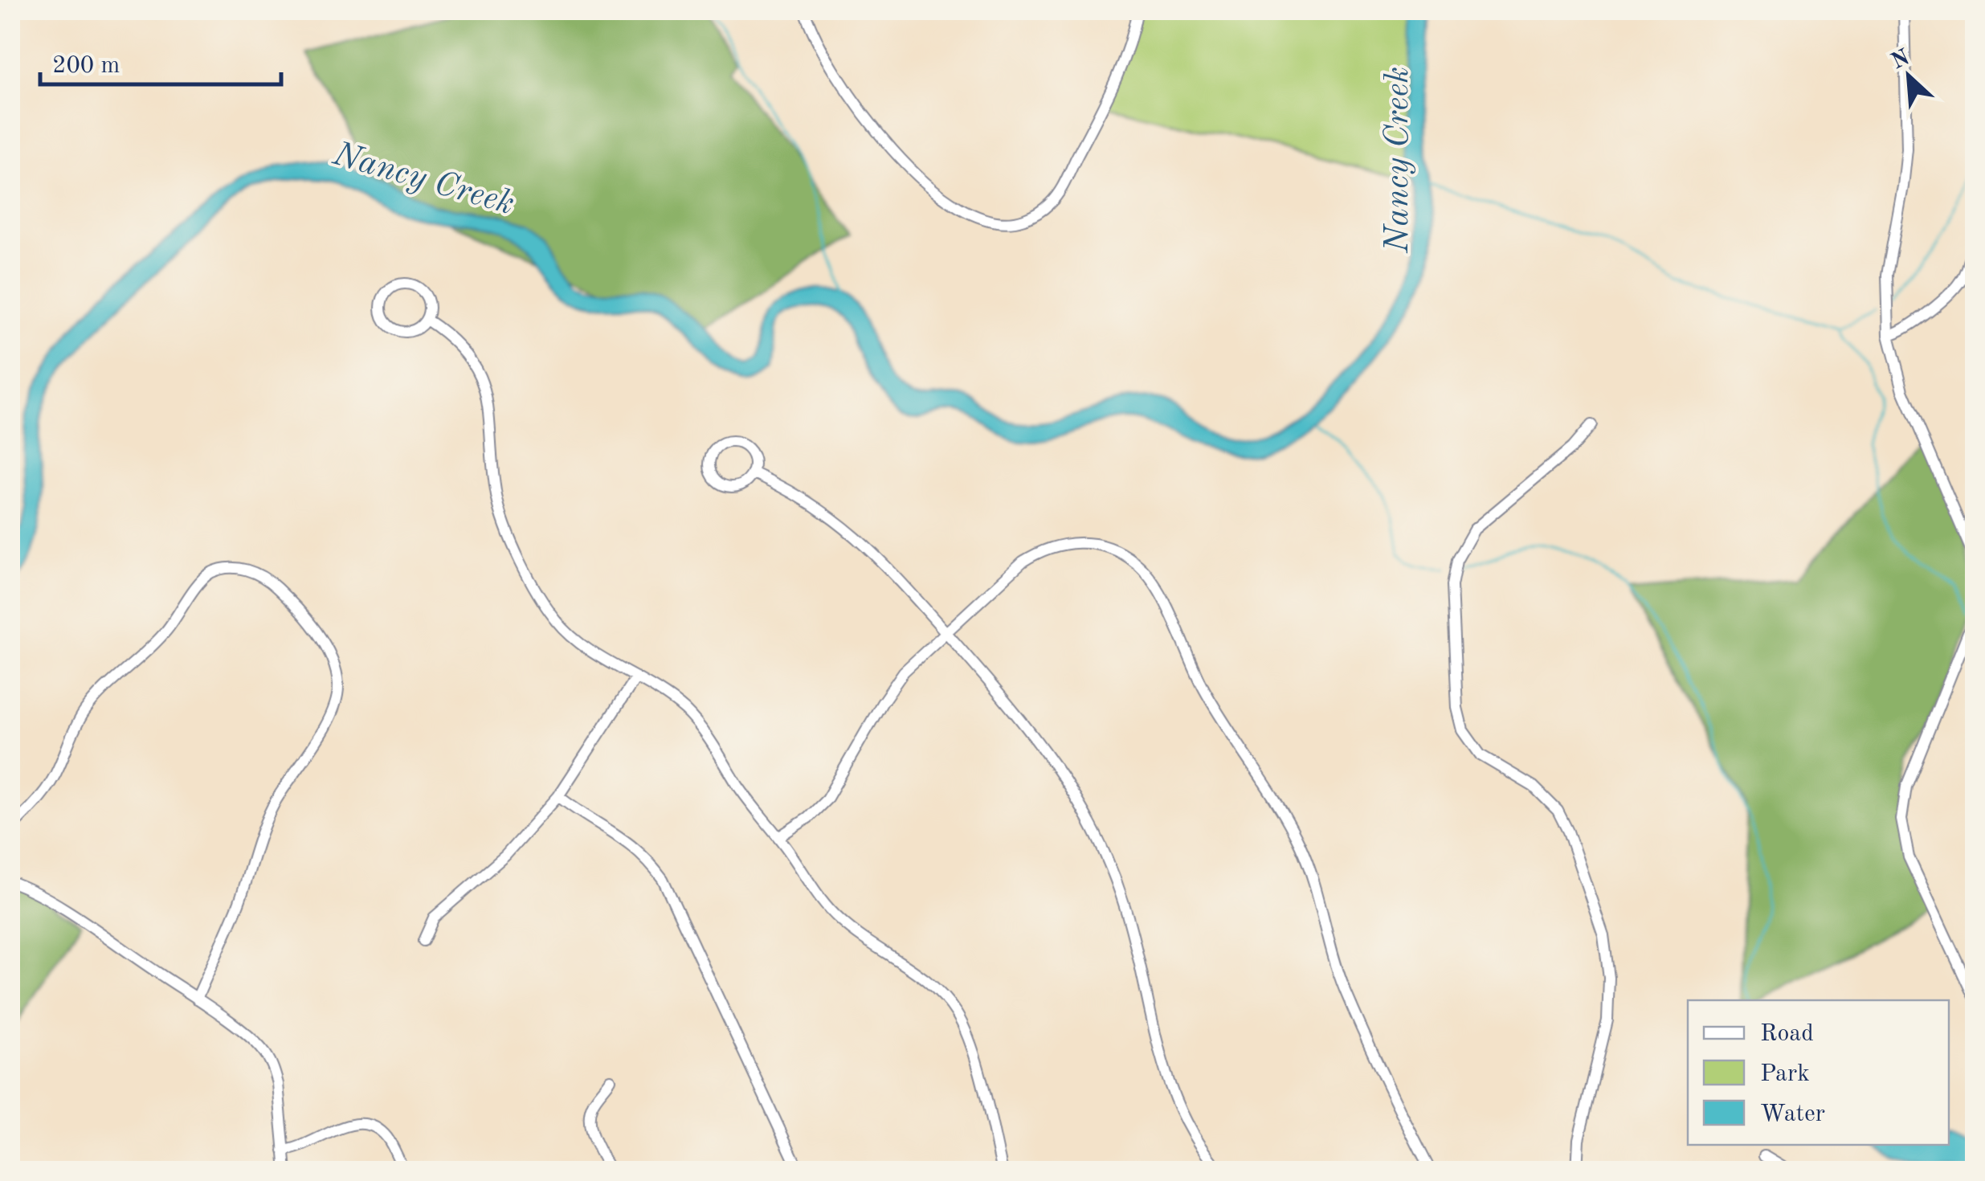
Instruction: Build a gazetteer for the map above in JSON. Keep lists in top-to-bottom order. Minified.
{"water":["Nancy Creek"],"legend":["Road","Park","Water"],"scale_bar":"200 m","north":"top left"}
